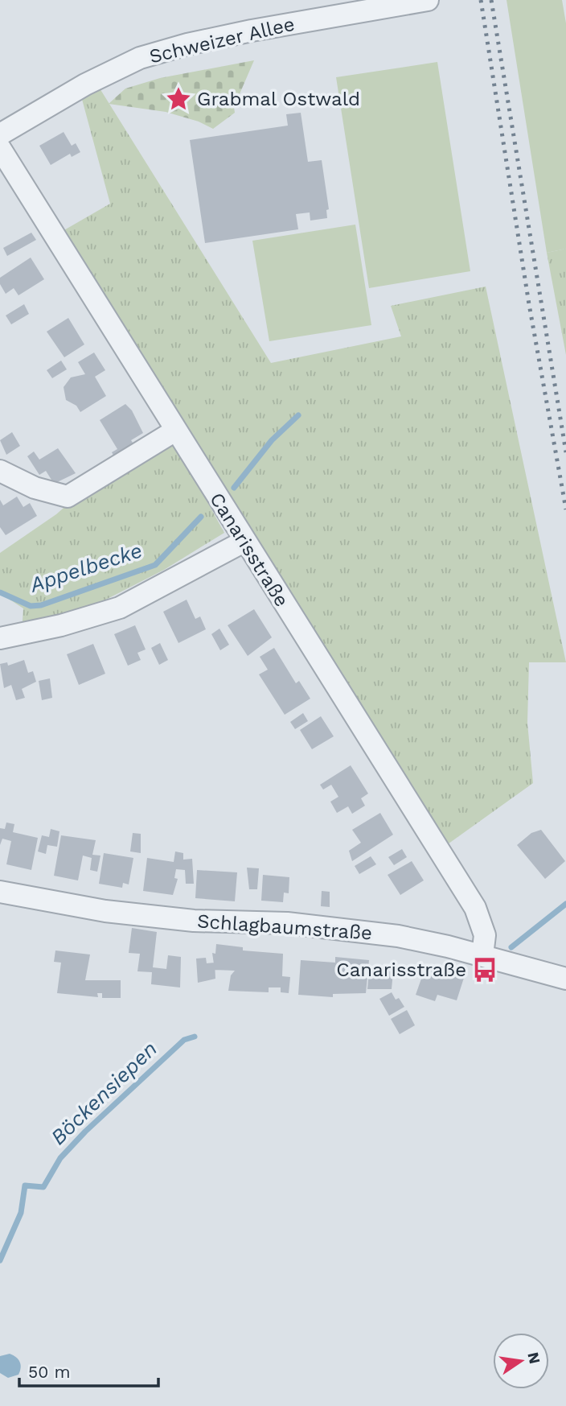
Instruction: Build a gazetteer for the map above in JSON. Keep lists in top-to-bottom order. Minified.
{"streets":{"street":["Schweizer Allee","Canarisstraße","Schlagbaumstraße"]},"crossings":[["Canarisstraße","Schlagbaumstraße"]],"water":["Appelbecke","Böckensiepen"],"places":{"place":["Grabmal Ostwald"],"bus stop":["Canarisstraße"]},"scale_bar":"50 m","north":"right"}
